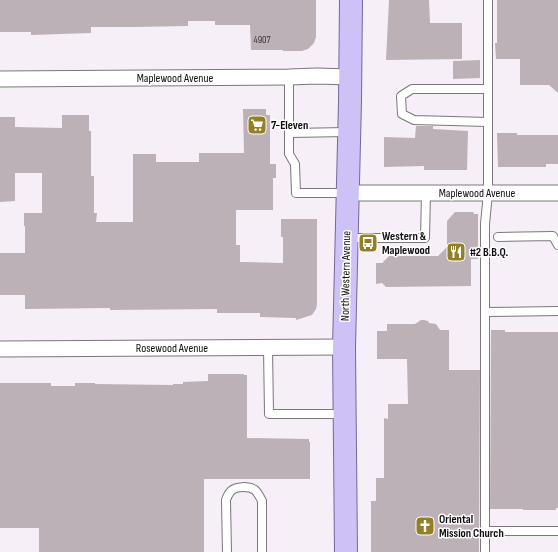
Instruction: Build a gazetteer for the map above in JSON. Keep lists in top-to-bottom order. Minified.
{"streets":{"main road":["North Western Avenue"],"street":["Maplewood Avenue","Rosewood Avenue"]},"crossings":[["Maplewood Avenue","North Western Avenue"],["North Western Avenue","Rosewood Avenue"]],"places":{"supermarket":["7-Eleven"],"bus stop":["Western & Maplewood"],"restaurant":["#2 B.B.Q."],"church":["Oriental Mission Church"]},"house_numbers":["4907"]}
